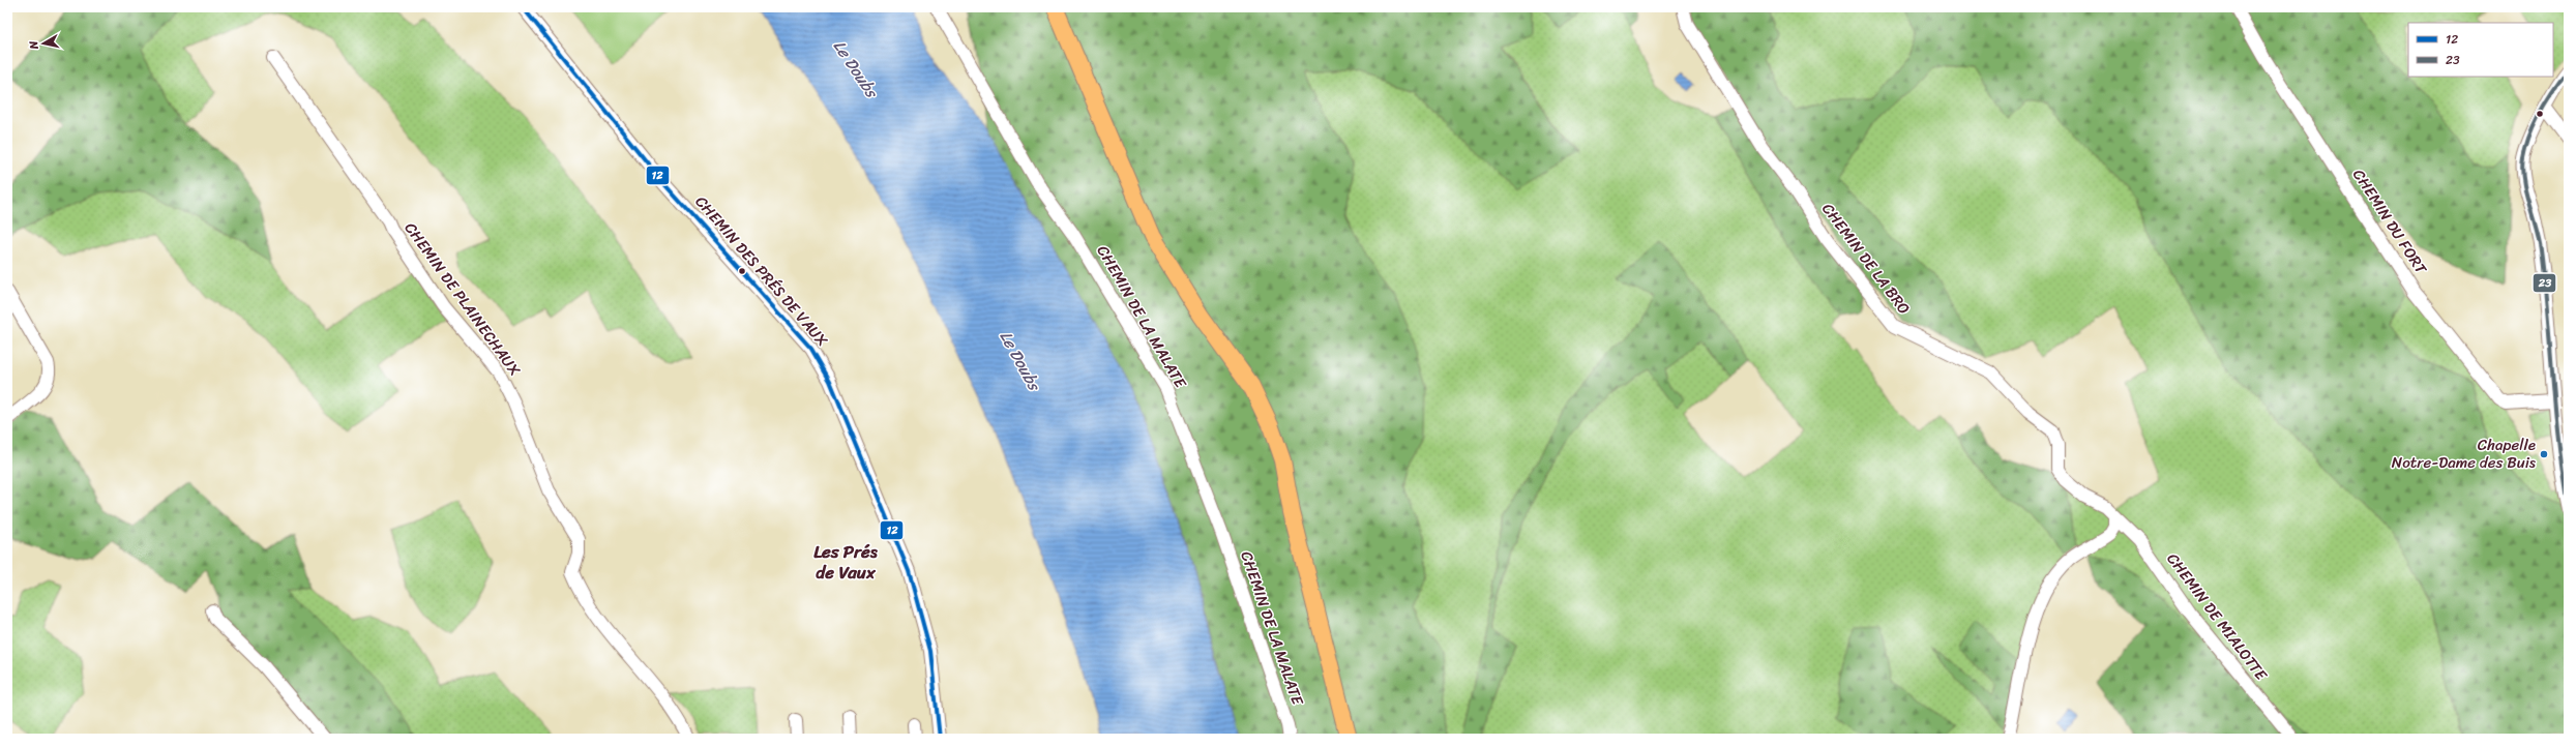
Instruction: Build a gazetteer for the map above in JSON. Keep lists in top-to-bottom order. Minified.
{"streets":{"street":["CHEMIN DU FORT","CHEMIN DE LA BRO","CHEMIN DES PRÉS DE VAUX","CHEMIN DE PLAINECHAUX","CHEMIN DE LA MALATE","CHEMIN DE MIALOTTE"]},"crossings":[["CHEMIN DE LA BRO","CHEMIN DE MIALOTTE"]],"districts":["Les Prés de Vaux"],"water":["Le Doubs"],"places":["Chapelle Notre-Dame des Buis"],"lines":["transit line 12","transit line 23"],"legend":["12","23"],"north":"left"}
